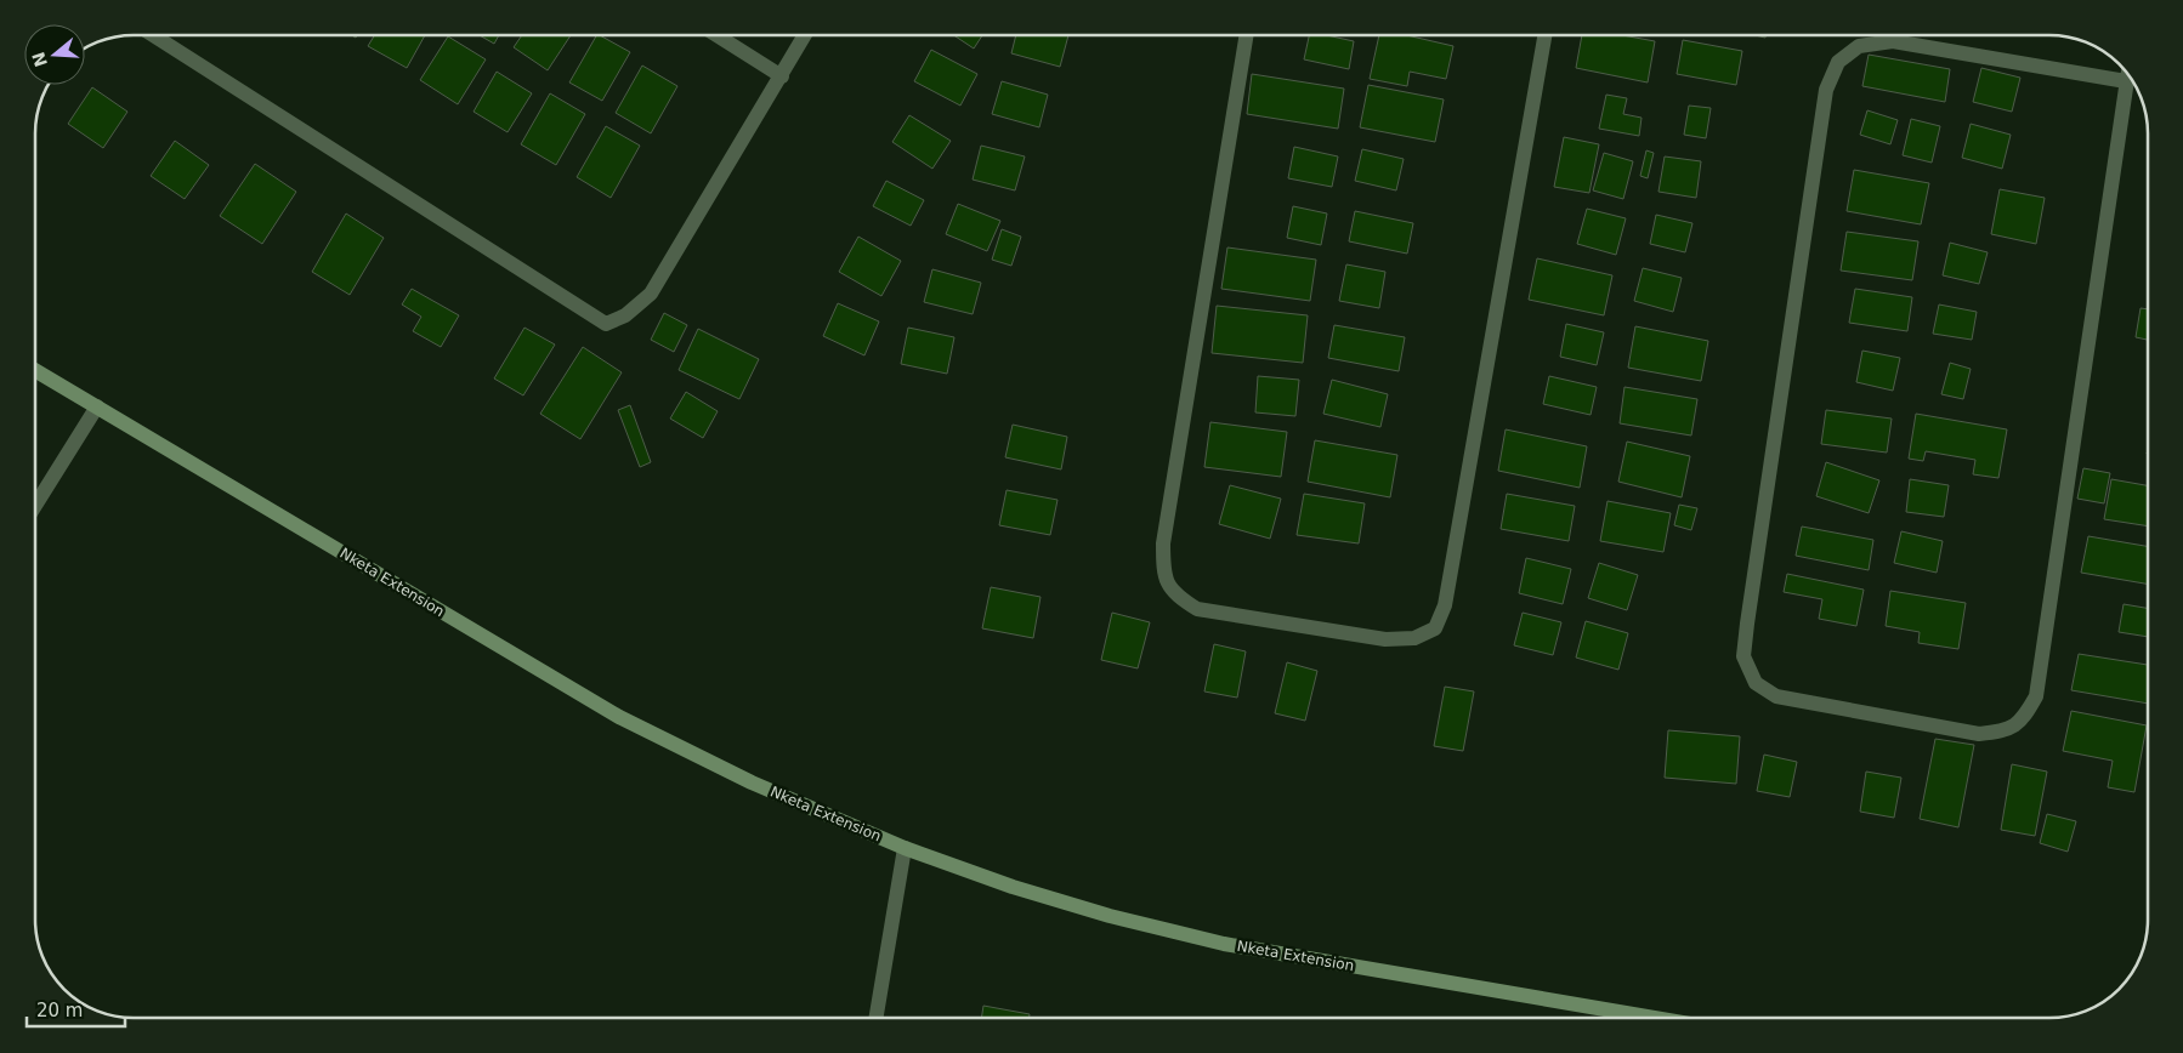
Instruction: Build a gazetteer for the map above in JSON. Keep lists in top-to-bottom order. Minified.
{"streets":{"street":["Nketa Extension"]},"scale_bar":"20 m","north":"left"}
